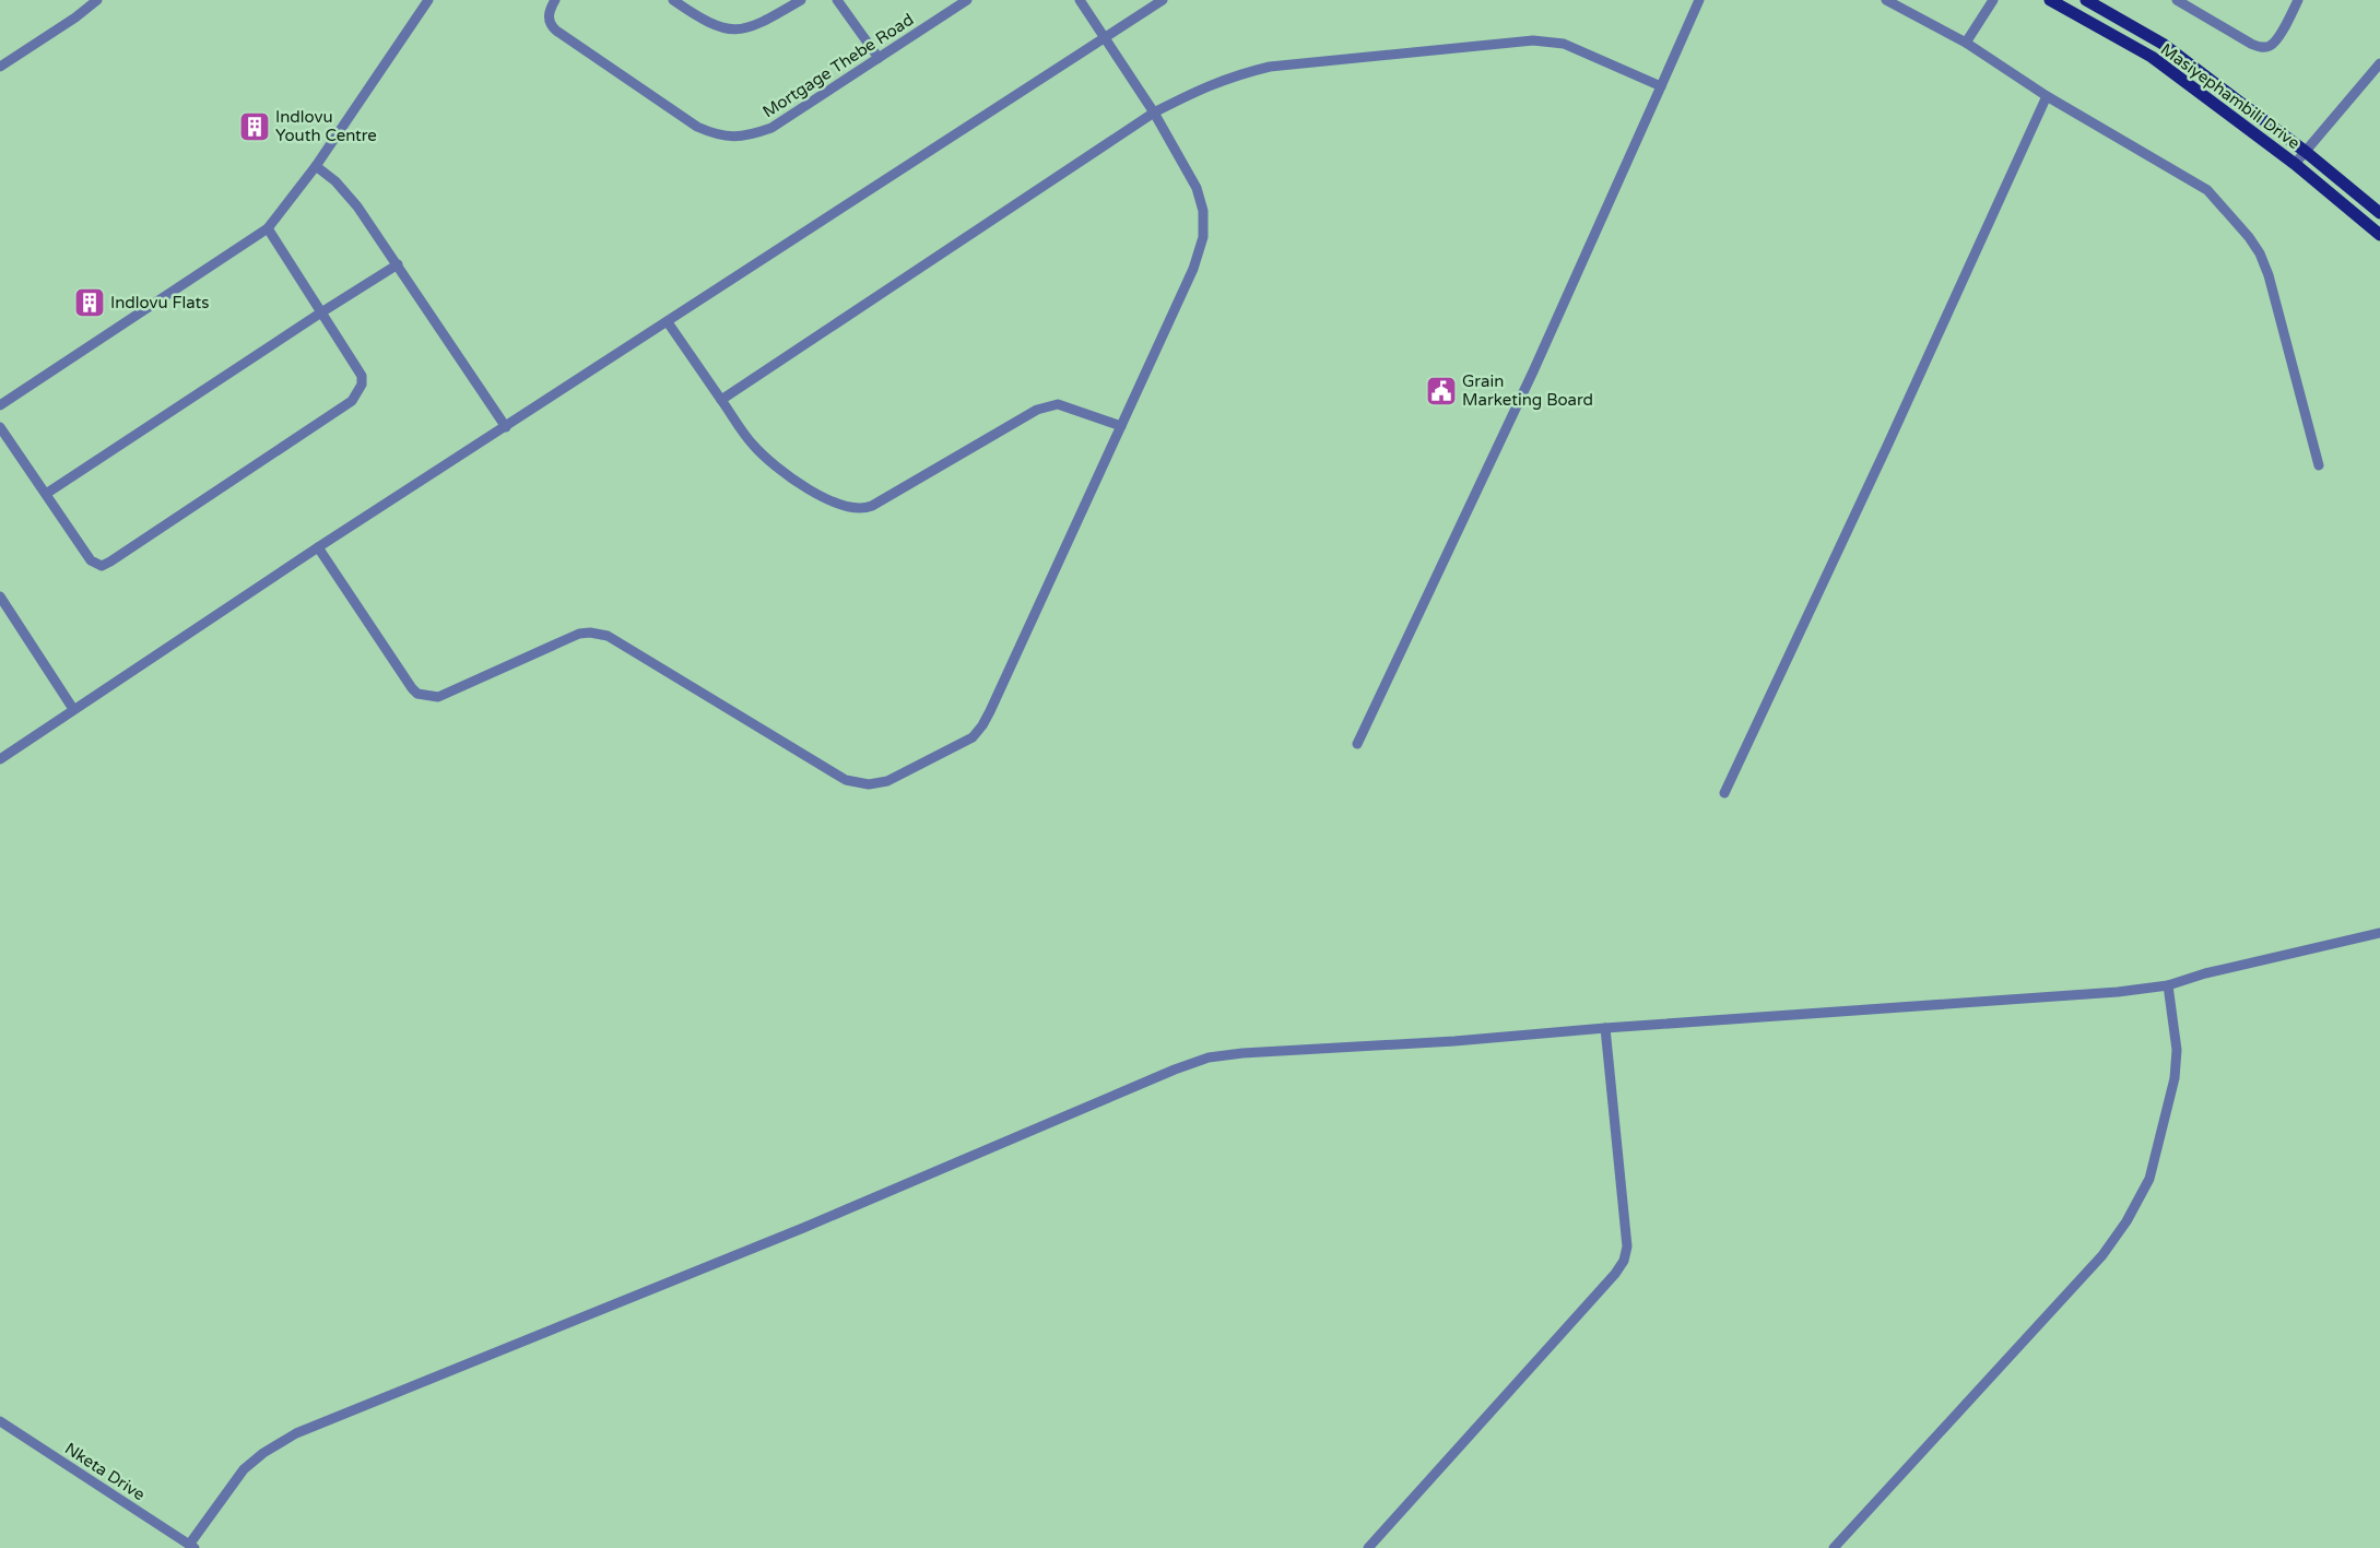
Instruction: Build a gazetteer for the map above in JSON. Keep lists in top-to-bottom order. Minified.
{"streets":{"main road":["Masiyephambili Drive"],"street":["Mortgage Thebe Road","Nketa Drive"]},"places":{"building":["Indlovu Youth Centre","Indlovu Flats"],"public building":["Grain Marketing Board"]}}
